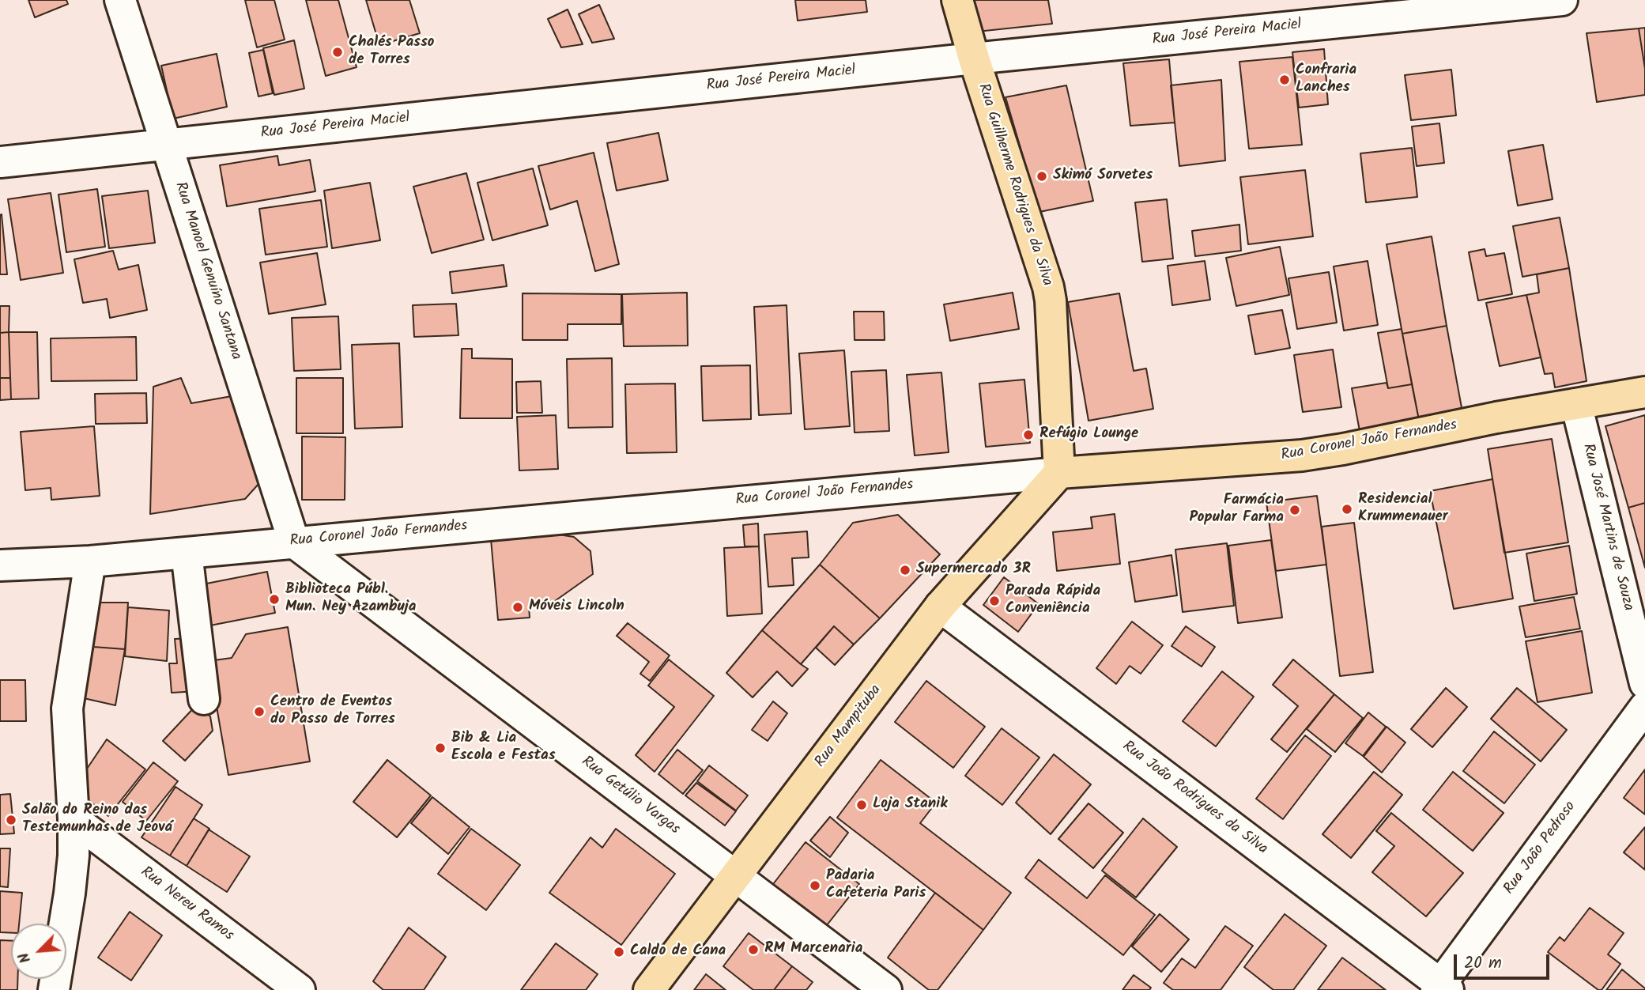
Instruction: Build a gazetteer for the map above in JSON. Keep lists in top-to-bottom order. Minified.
{"streets":{"main road":["Rua Guilherme Rodrigues da Silva","Rua Coronel João Fernandes","Rua Mampituba"],"street":["Rua José Pereira Maciel","Rua Manoel Genuíno Santana","Rua José Martins de Souza","Rua Getúlio Vargas","Rua João Rodrigues da Silva","Rua João Pedroso","Rua Nereu Ramos"]},"crossings":[["Rua José Pereira Maciel","Rua Guilherme Rodrigues da Silva"],["Rua José Pereira Maciel","Rua Manoel Genuíno Santana"],["Rua Guilherme Rodrigues da Silva","Rua Coronel João Fernandes"],["Rua Guilherme Rodrigues da Silva","Rua Mampituba"],["Rua Manoel Genuíno Santana","Rua Coronel João Fernandes"],["Rua Manoel Genuíno Santana","Rua Getúlio Vargas"],["Rua Coronel João Fernandes","Rua José Martins de Souza"],["Rua Coronel João Fernandes","Rua Mampituba"],["Rua Coronel João Fernandes","Rua Getúlio Vargas"],["Rua Mampituba","Rua Getúlio Vargas"],["Rua Mampituba","Rua João Rodrigues da Silva"],["Rua João Rodrigues da Silva","Rua João Pedroso"]],"places":["Chalés Passo de Torres","Confraria Lanches","Skimó Sorvetes","Refúgio Lounge","Residencial Krummenauer","Farmácia Popular Farma","Supermercado 3R","Biblioteca Públ. Mun. Ney Azambuja","Parada Rápida Conveniência","Móveis Lincoln","Centro de Eventos do Passo de Torres","Bib & Lia Escola e Festas","Loja Stanik","Salão do Reino das Testemunhas de Jeová","Padaria Cafeteria Paris","RM Marcenaria","Caldo de Cana"],"scale_bar":"20 m","north":"bottom left"}
